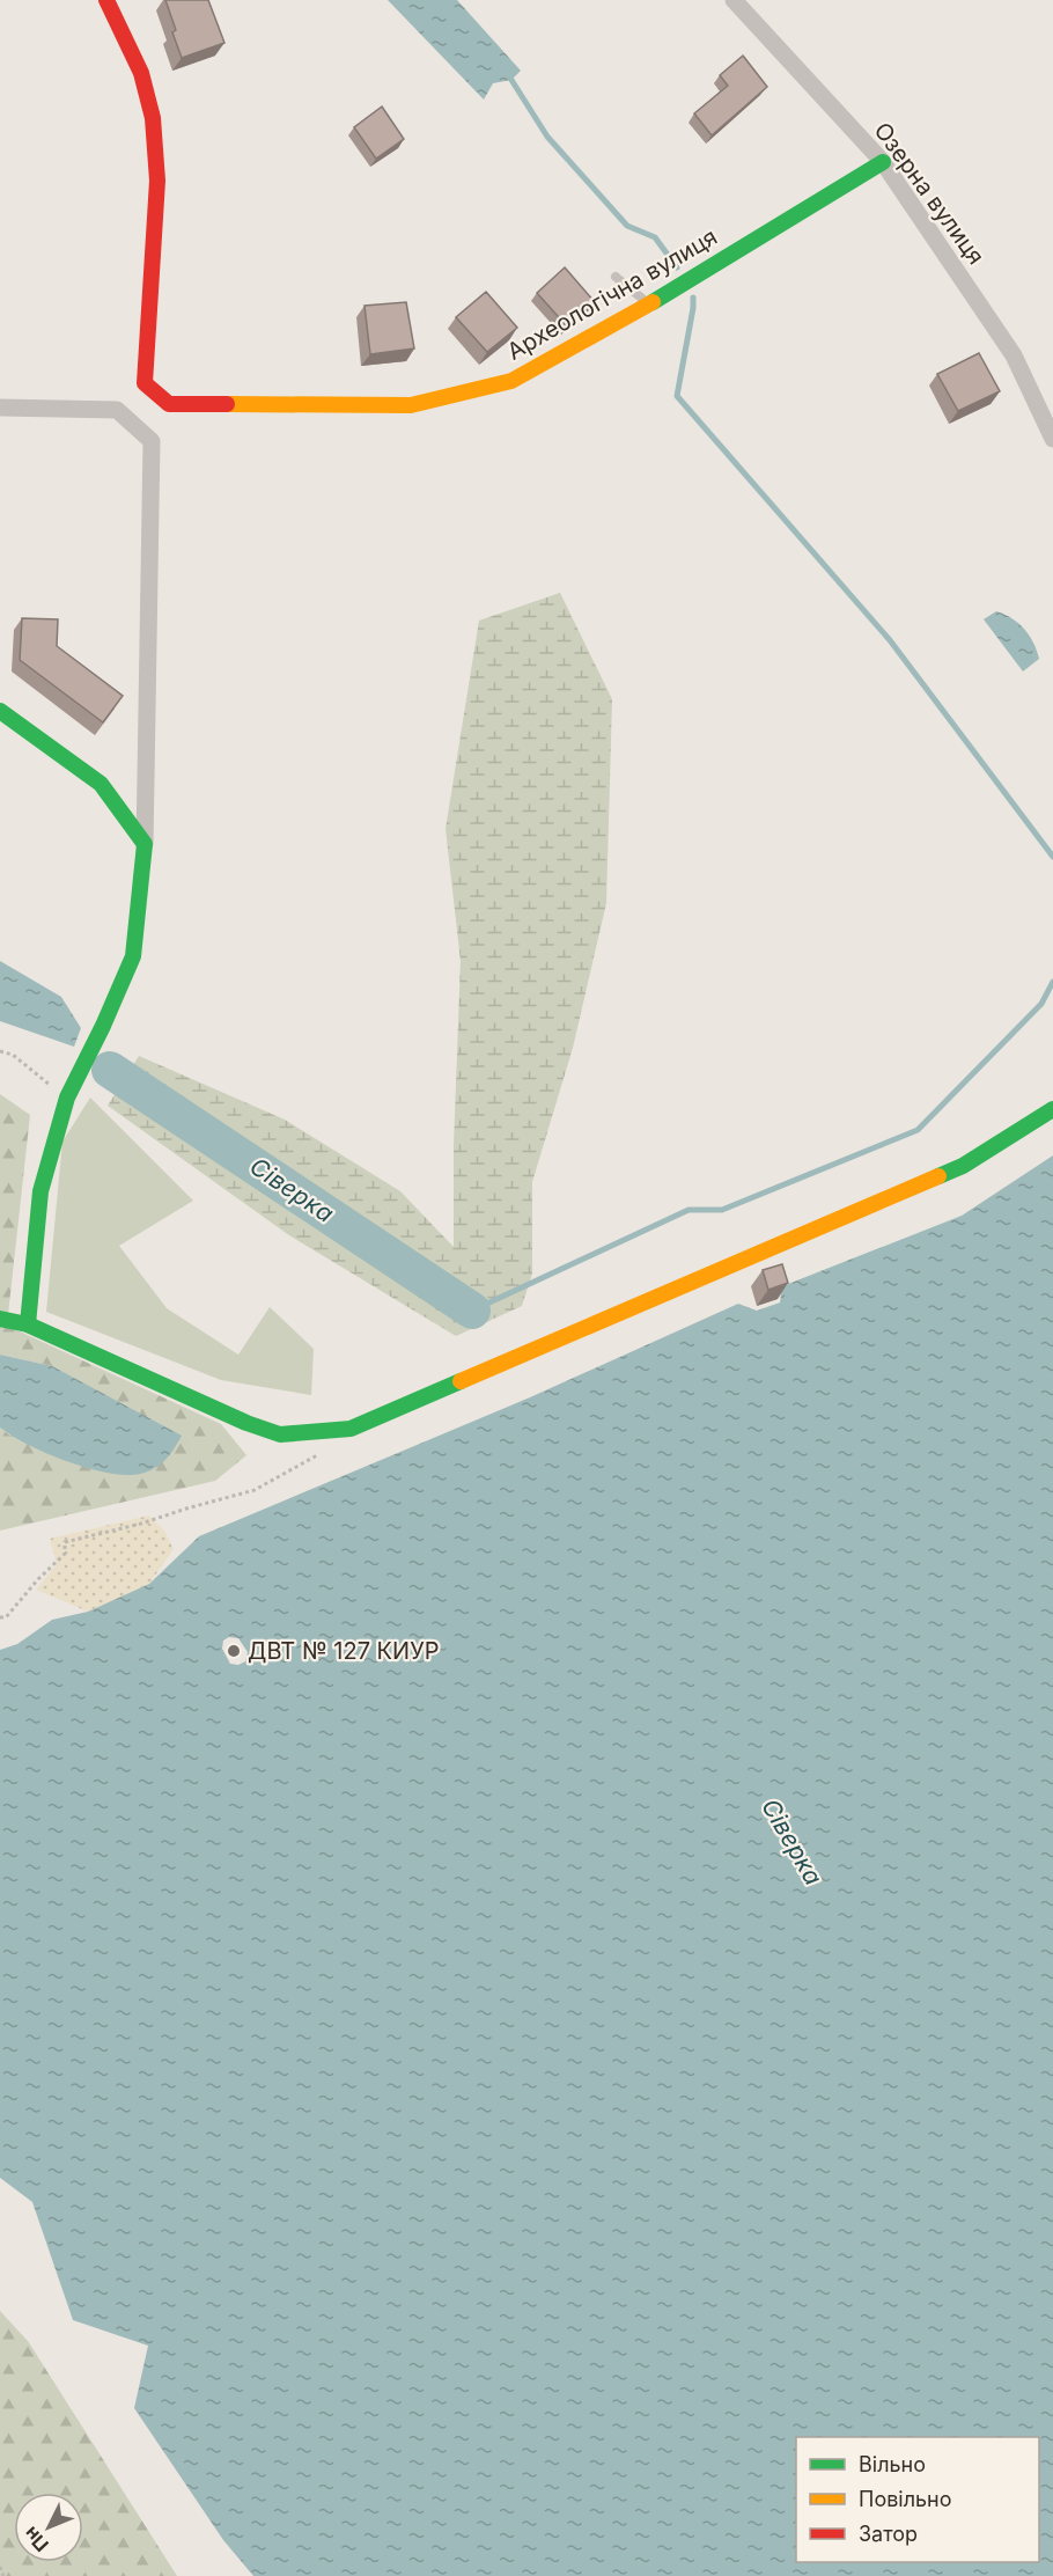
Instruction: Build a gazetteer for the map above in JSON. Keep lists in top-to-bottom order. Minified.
{"streets":{"street":["Озерна вулиця","Археологічна вулиця"]},"crossings":[["Озерна вулиця","Археологічна вулиця"]],"water":["Сіверка"],"places":["ДВТ № 127 КИУР"],"legend":["Вільно","Повільно","Затор"],"north":"bottom left"}
